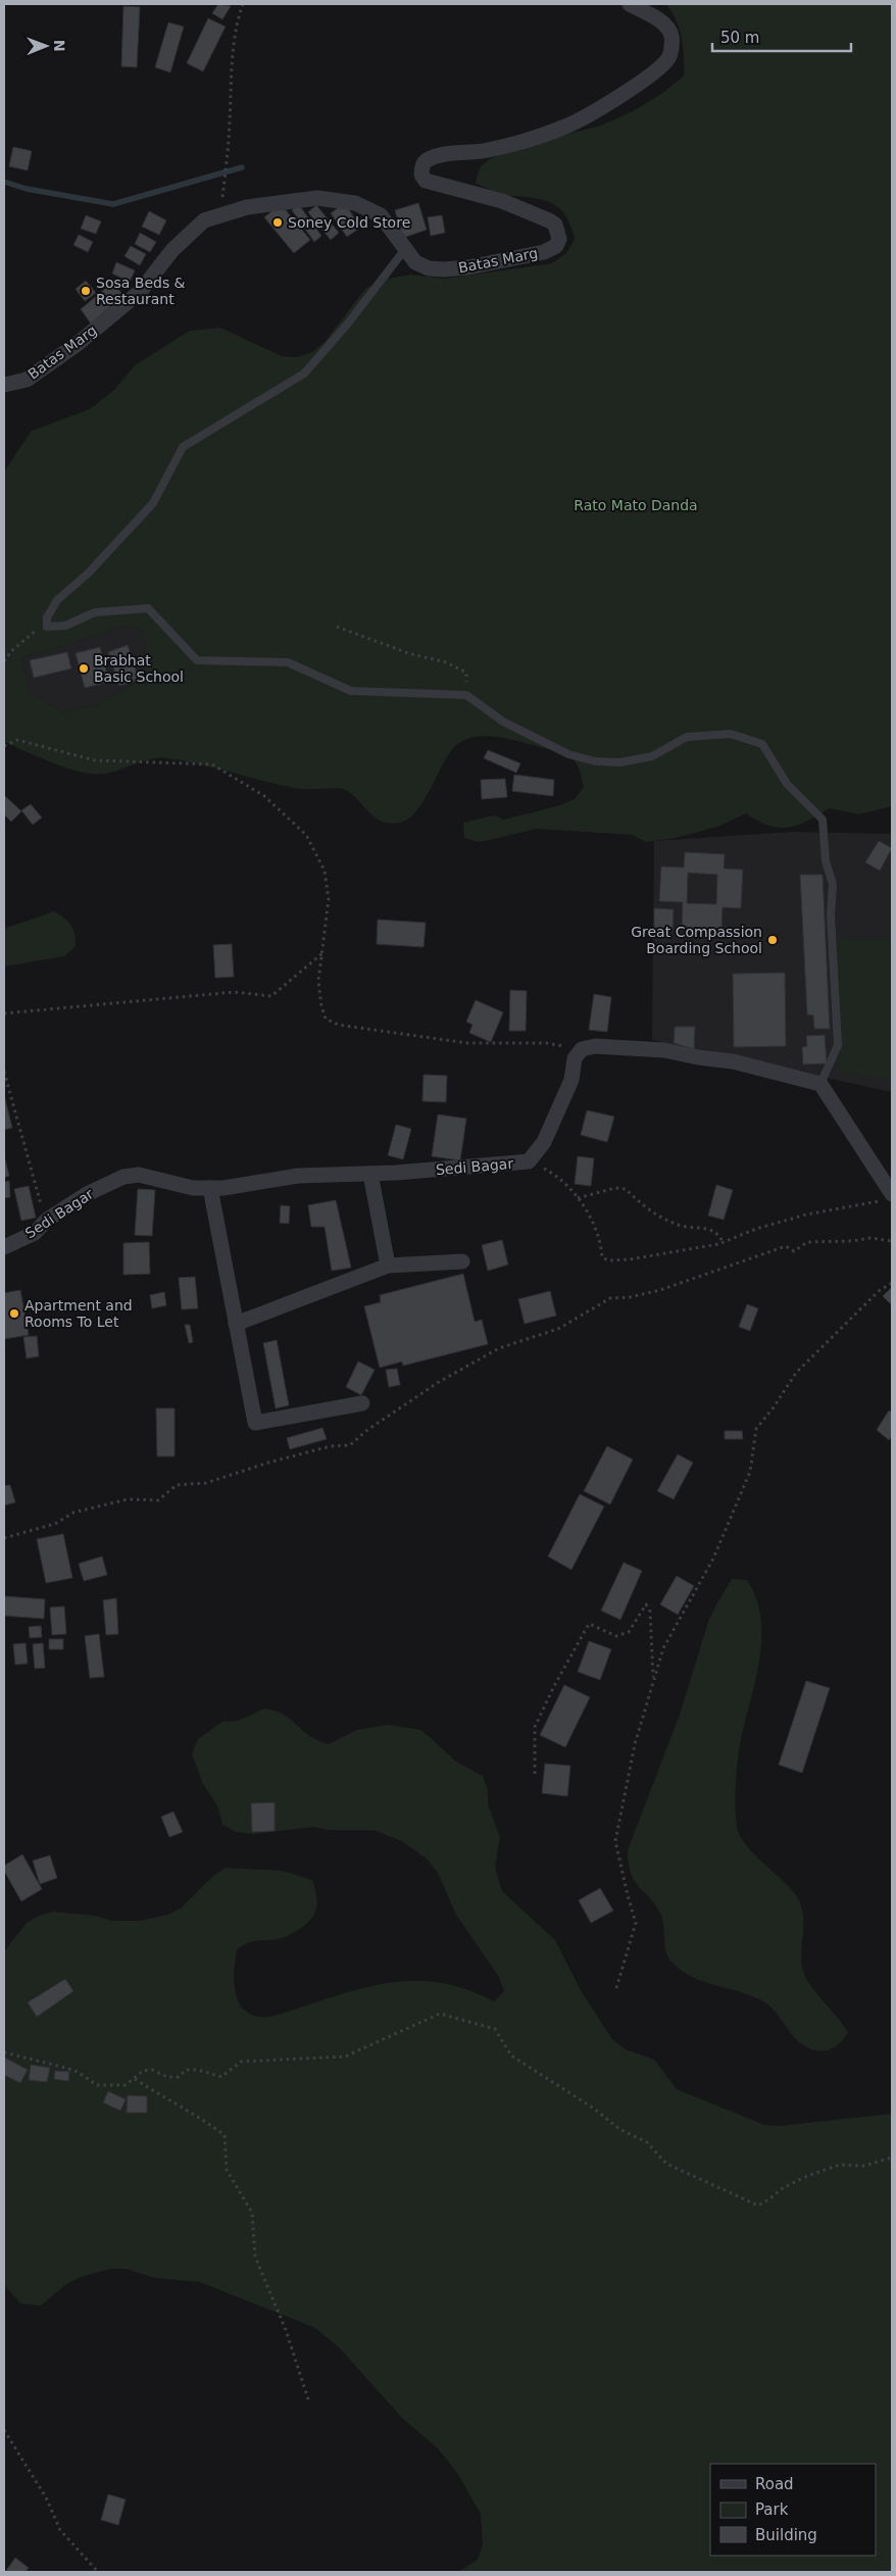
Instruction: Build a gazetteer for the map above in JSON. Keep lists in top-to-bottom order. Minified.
{"streets":{"street":["Batas Marg","Sedi Bagar"]},"parks":["Rato Mato Danda"],"places":["Soney Cold Store","Sosa Beds & Restaurant","Brabhat Basic School","Great Compassion Boarding School","Apartment and Rooms To Let"],"legend":["Road","Park","Building"],"scale_bar":"50 m","north":"right"}
